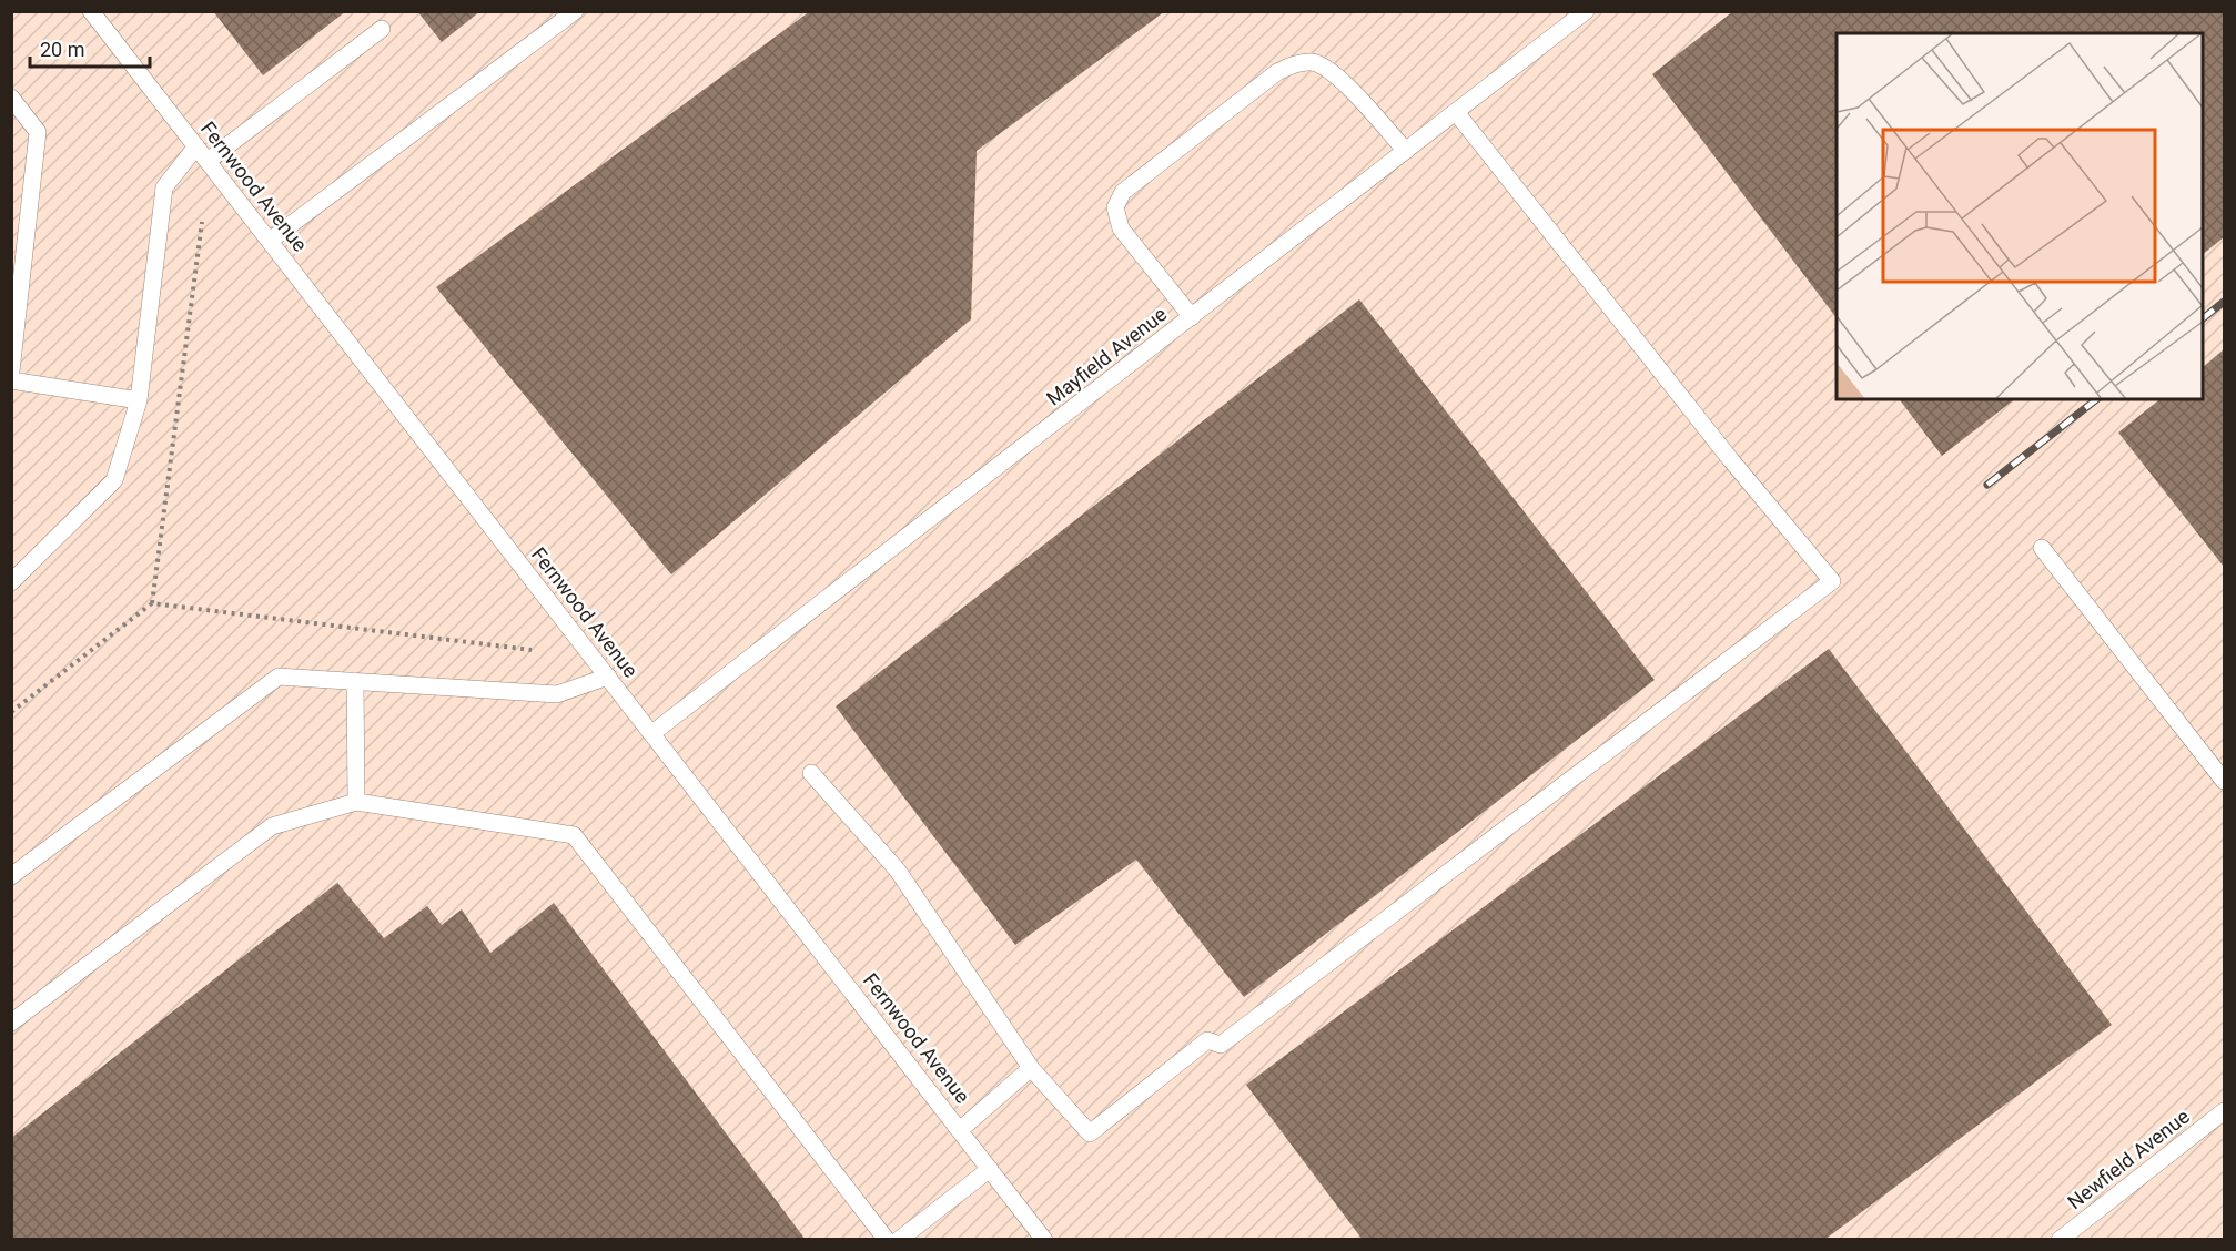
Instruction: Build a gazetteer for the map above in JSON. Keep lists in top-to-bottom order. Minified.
{"streets":{"lane":["Fernwood Avenue","Mayfield Avenue","Newfield Avenue"]},"crossings":[["Fernwood Avenue","Mayfield Avenue"]],"scale_bar":"20 m"}
